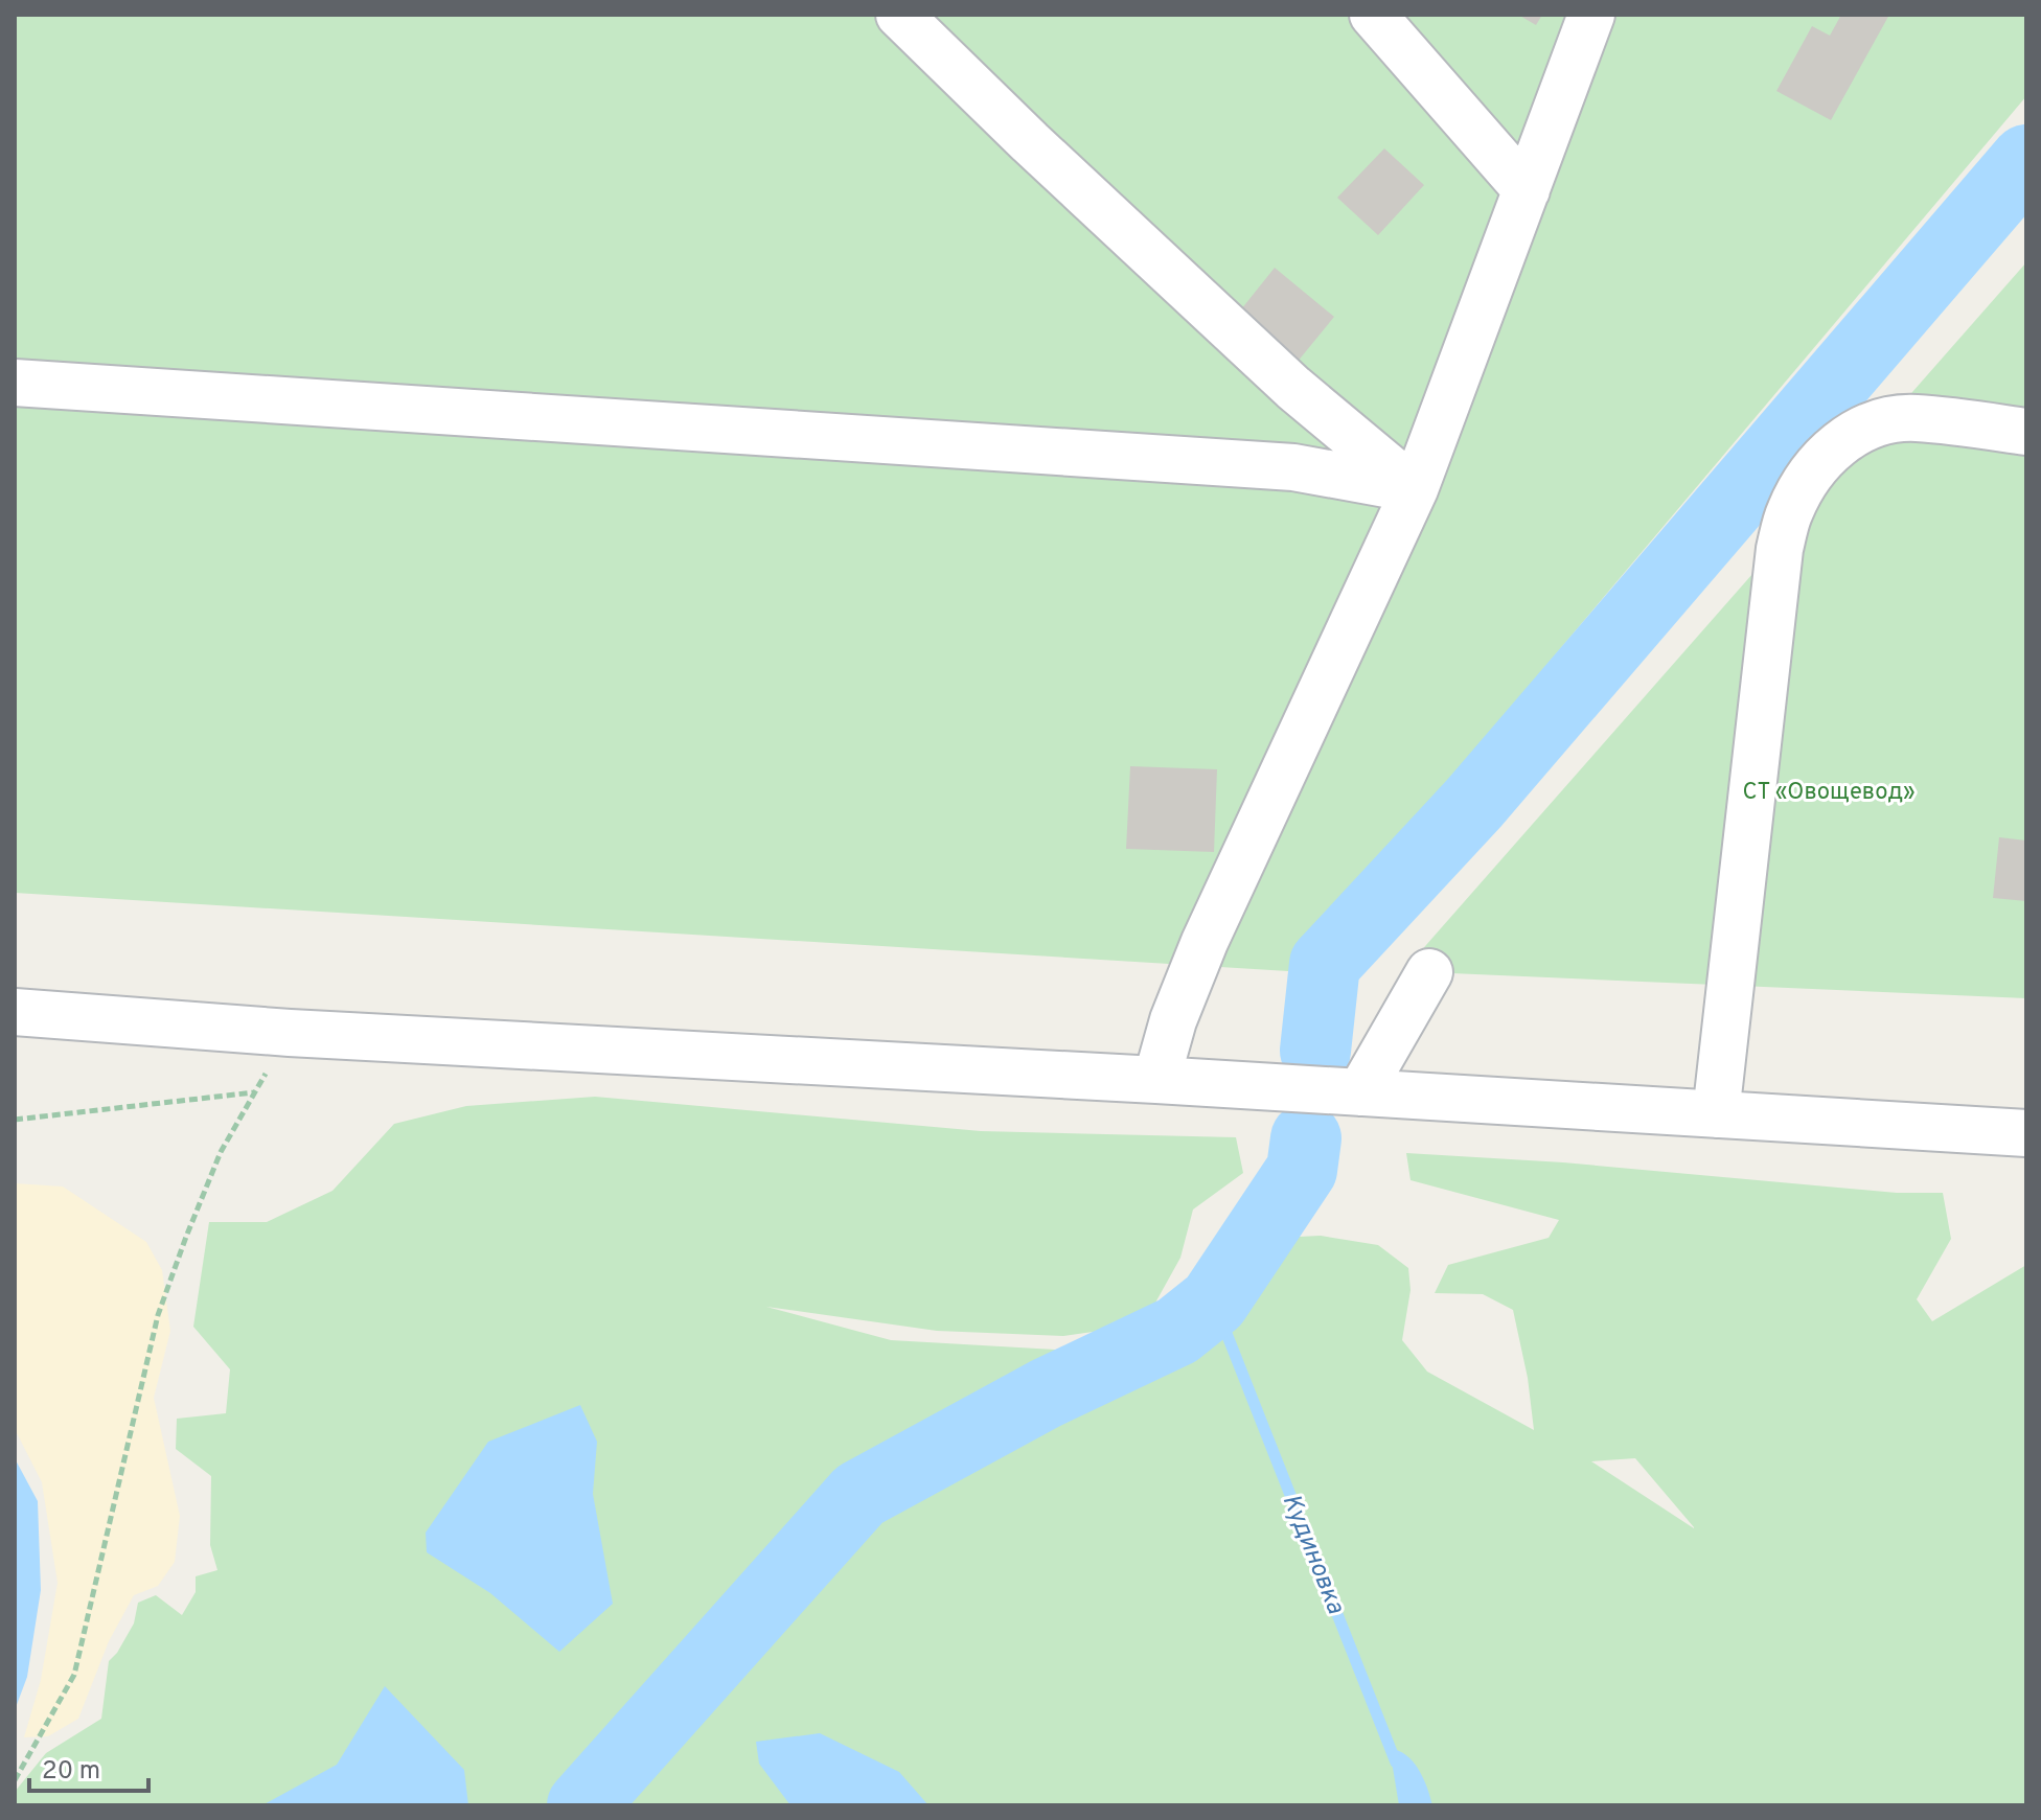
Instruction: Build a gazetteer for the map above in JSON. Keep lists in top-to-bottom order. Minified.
{"water":["Кудиновка"],"parks":["СТ «Овощевод»"],"scale_bar":"20 m"}
